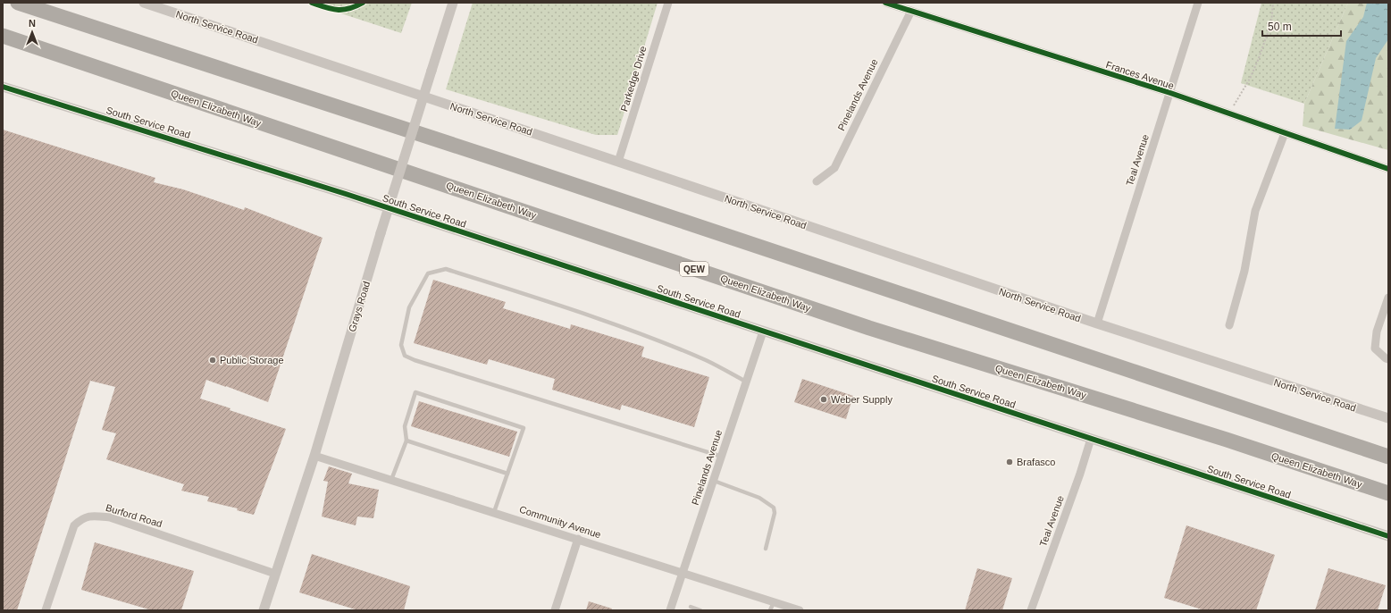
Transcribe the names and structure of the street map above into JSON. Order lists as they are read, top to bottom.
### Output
{
  "streets": {
    "highway": ["Queen Elizabeth Way", "QEW"],
    "street": [
      "North Service Road",
      "Frances Avenue",
      "Parkedge Drive",
      "Pinelands Avenue",
      "South Service Road",
      "Teal Avenue",
      "Grays Road",
      "Burford Road",
      "Community Avenue"
    ]
  },
  "crossings": [
    ["North Service Road", "Parkedge Drive"],
    ["North Service Road", "Teal Avenue"],
    ["Frances Avenue", "Pinelands Avenue"],
    ["Frances Avenue", "Teal Avenue"],
    ["Pinelands Avenue", "South Service Road"],
    ["Pinelands Avenue", "Community Avenue"],
    ["South Service Road", "Teal Avenue"],
    ["Grays Road", "Burford Road"],
    ["Grays Road", "Community Avenue"]
  ],
  "places": ["Public Storage", "Weber Supply", "Brafasco"],
  "scale_bar": "50 m",
  "north": "top"
}
